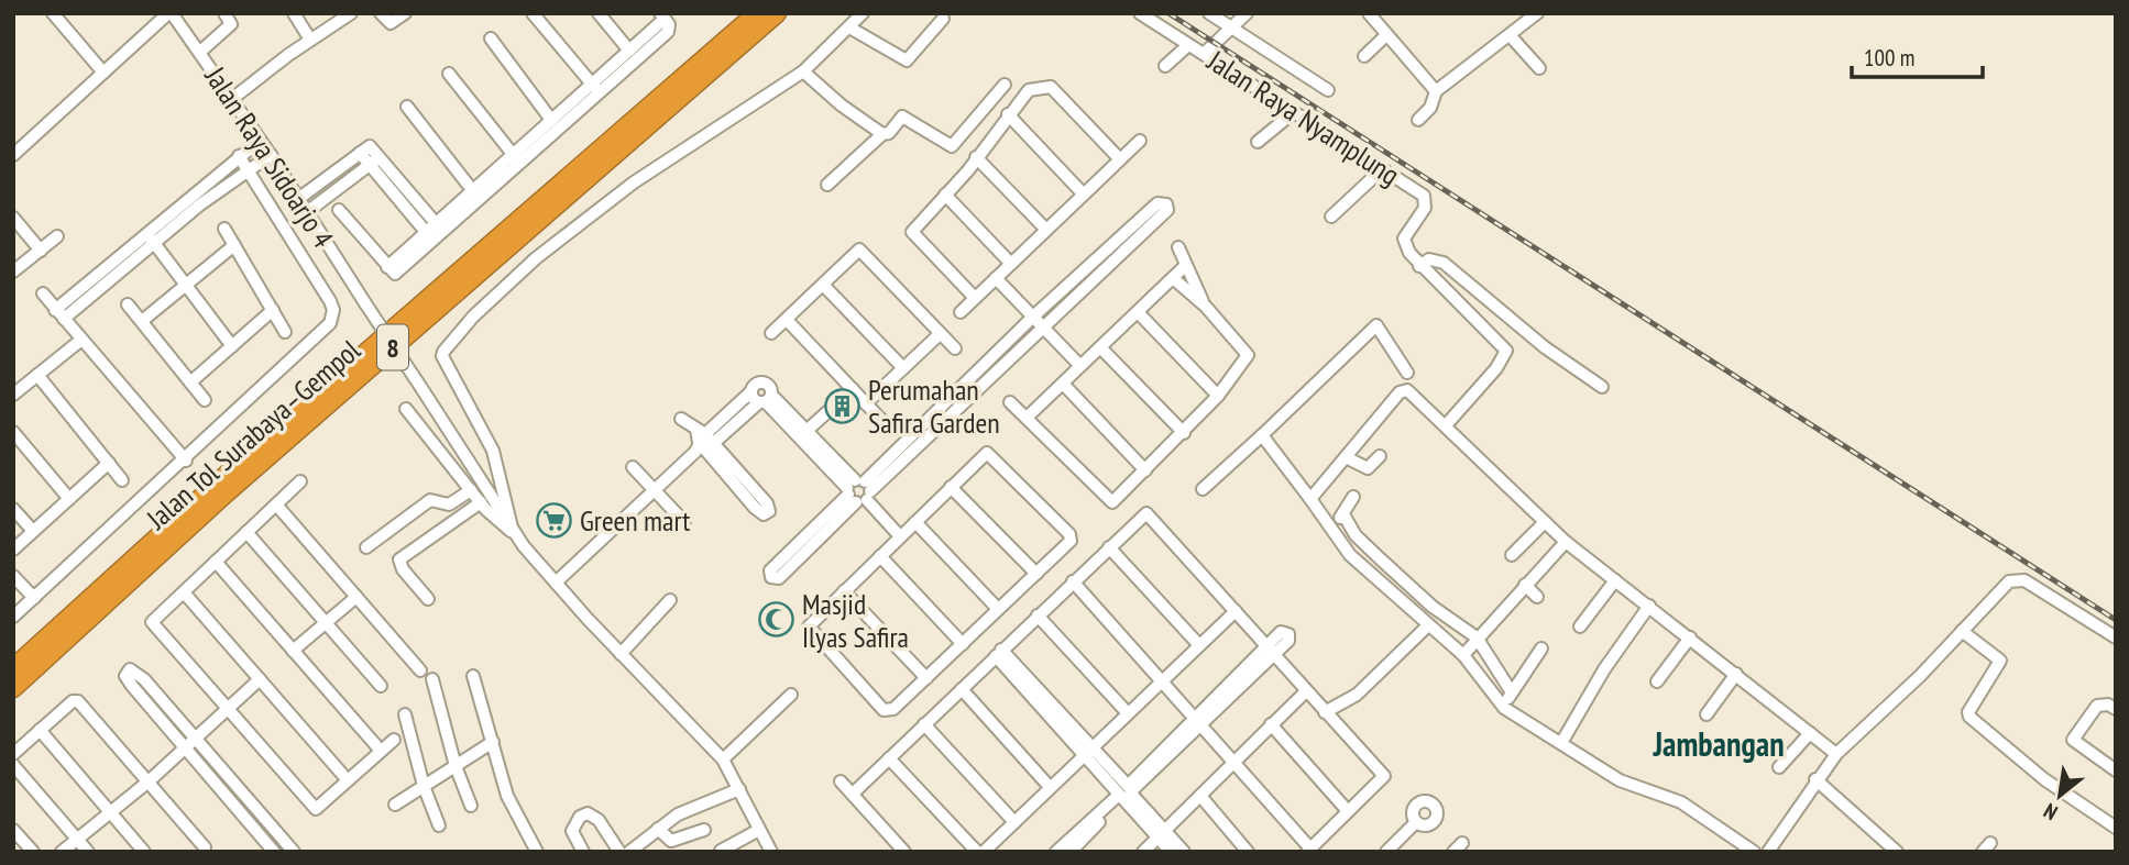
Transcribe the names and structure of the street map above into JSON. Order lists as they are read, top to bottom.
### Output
{
  "streets": {
    "highway": ["8", "Jalan Tol Surabaya–Gempol"],
    "street": ["Jalan Raya Nyamplung", "Jalan Raya Sidoarjo 4"]
  },
  "districts": ["Jambangan"],
  "places": {
    "building": ["Perumahan Safira Garden"],
    "supermarket": ["Green mart"],
    "mosque": ["Masjid Ilyas Safira"]
  },
  "scale_bar": "100 m",
  "north": "bottom left"
}
